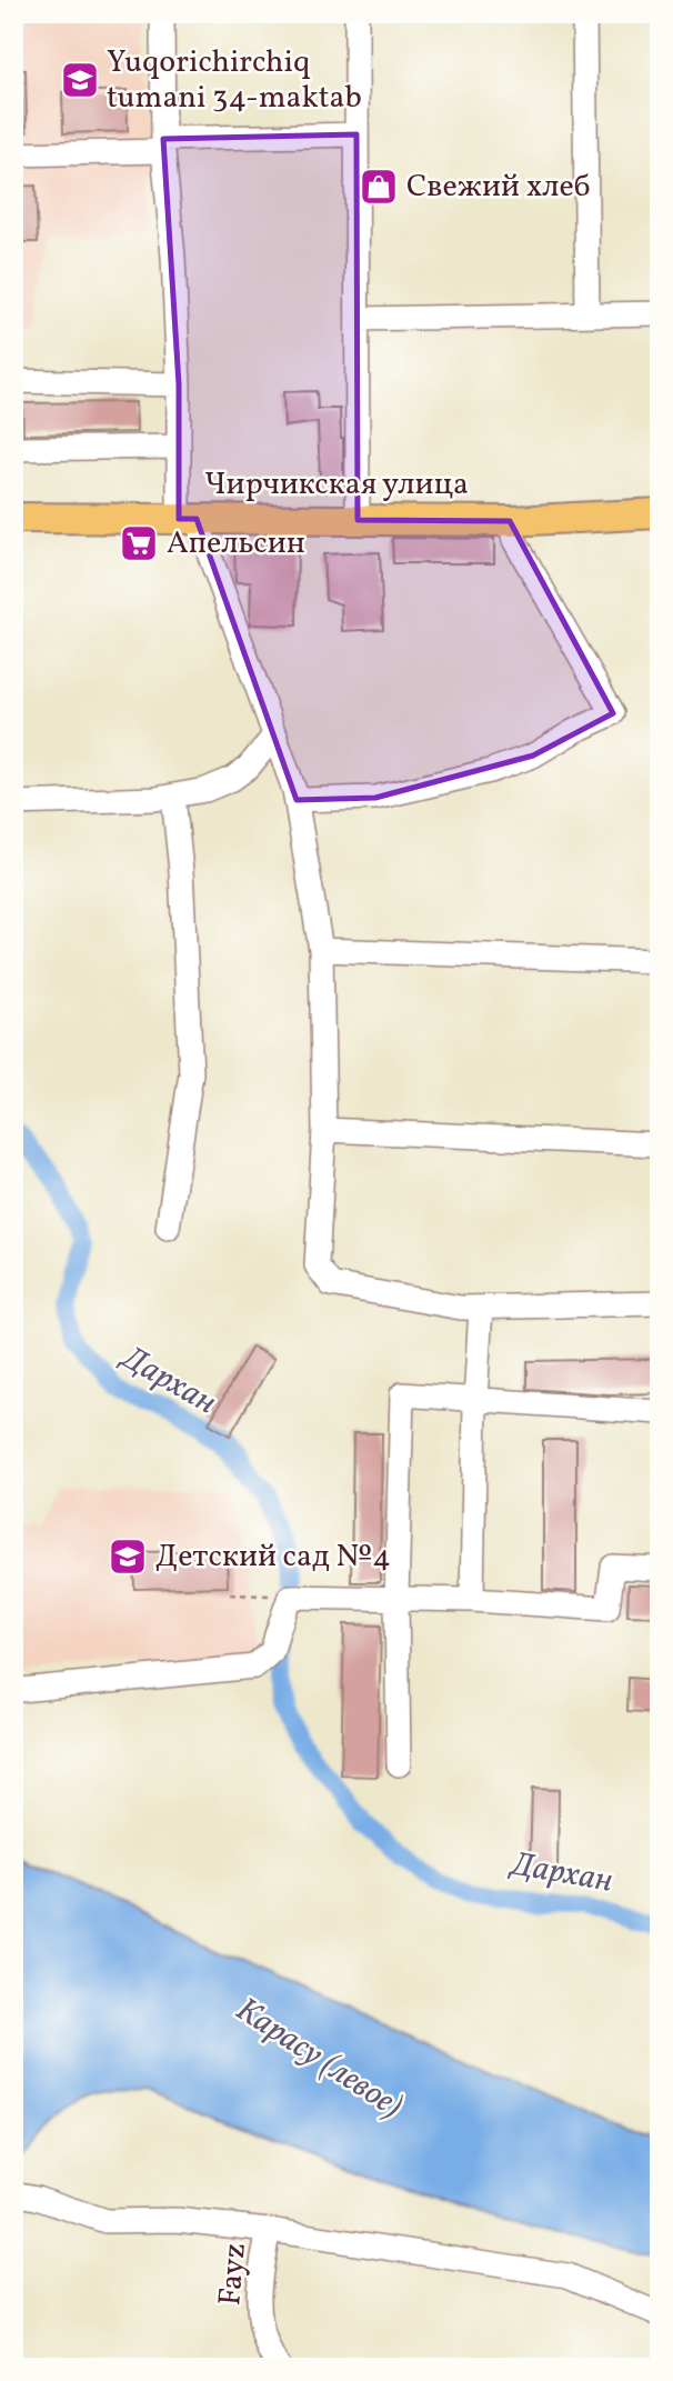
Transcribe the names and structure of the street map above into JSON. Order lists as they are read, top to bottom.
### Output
{
  "streets": {
    "main road": ["Чирчикская улица"],
    "street": ["Fayz"]
  },
  "water": ["Дархан", "Карасу (левое)"],
  "places": {
    "school or university": ["Yuqorichirchiq tumani 34-maktab", "Детский сад №4"],
    "shop": ["Свежий хлеб"],
    "supermarket": ["Апельсин"]
  }
}
